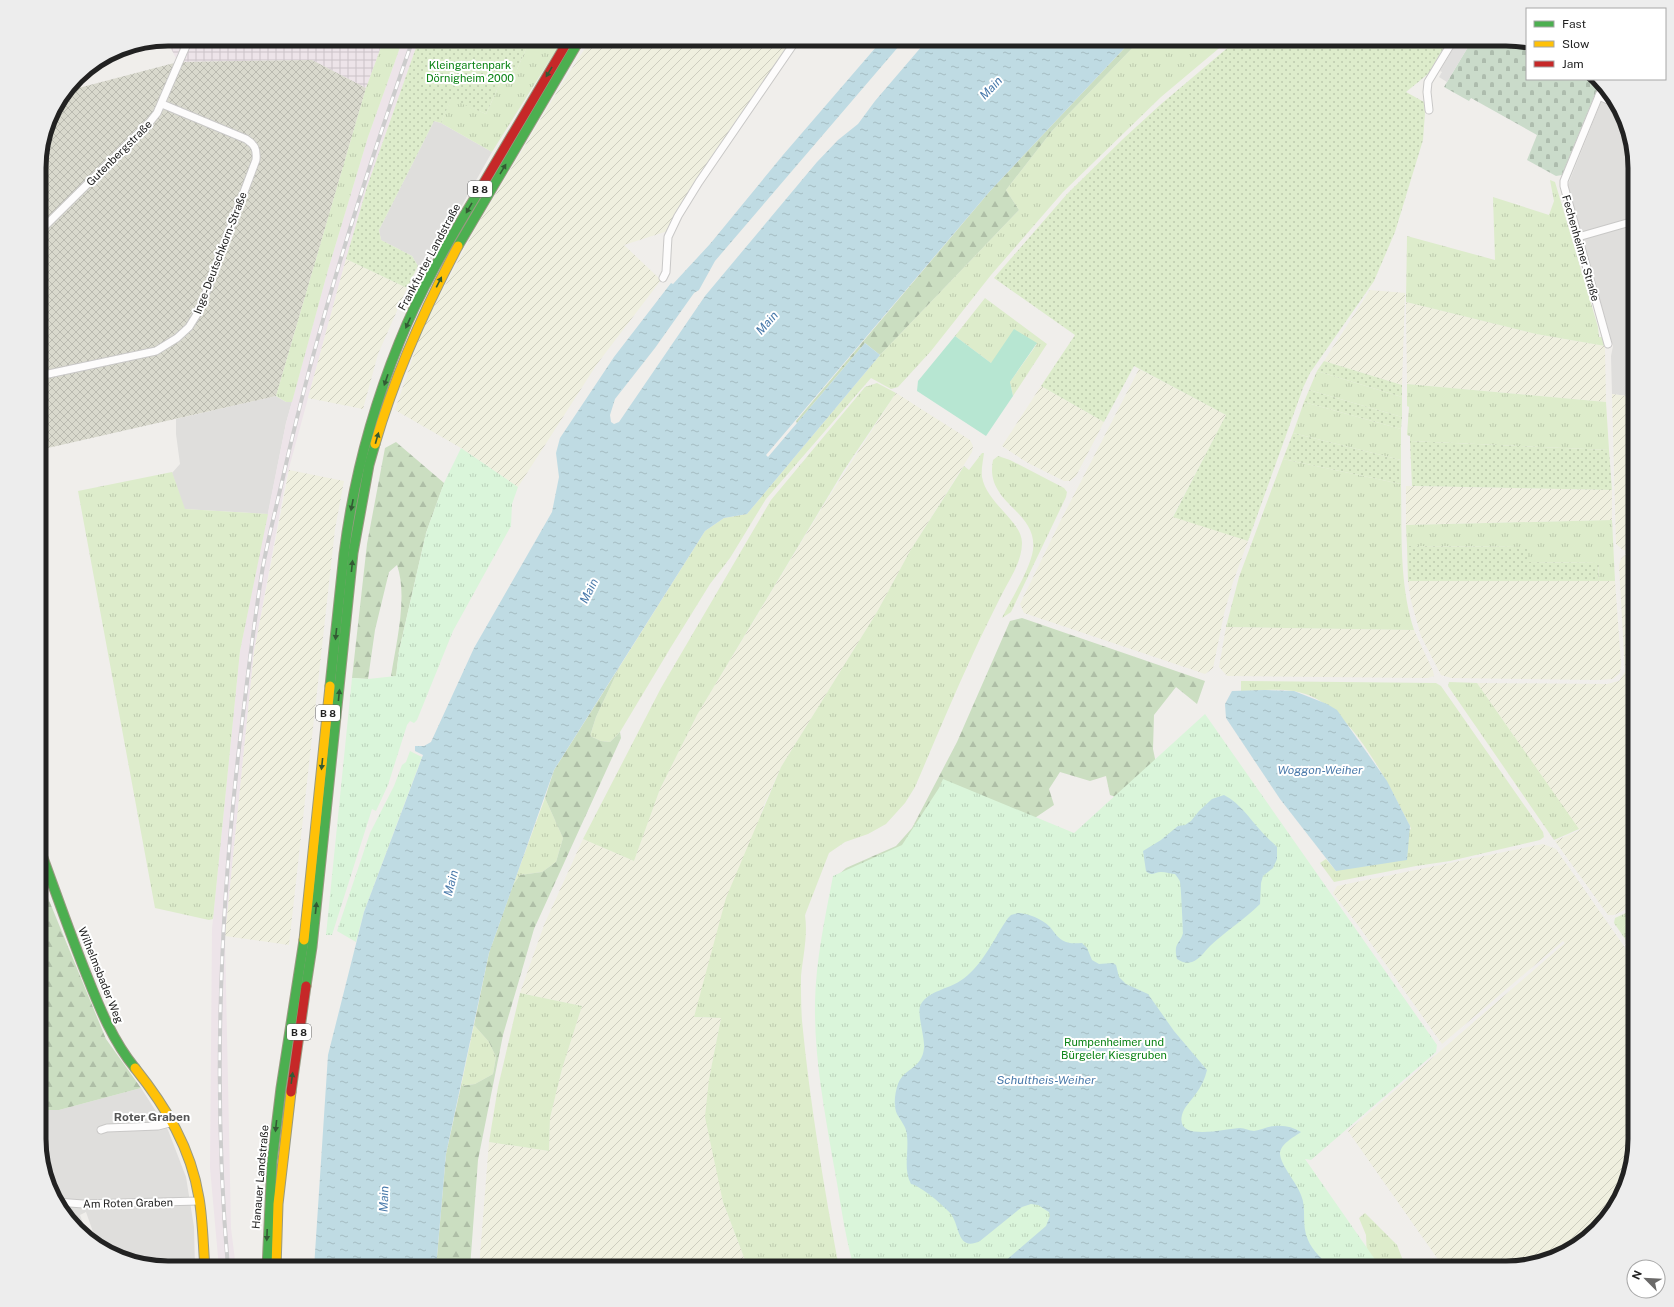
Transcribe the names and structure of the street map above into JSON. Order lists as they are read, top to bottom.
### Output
{
  "streets": {
    "main road": [
      "B 8",
      "Frankfurter Landstraße",
      "Wilhelmsbader Weg",
      "Hanauer Landstraße"
    ],
    "street": [
      "Gutenbergstraße",
      "Fechenheimer Straße",
      "Inge-Deutschkorn-Straße",
      "Am Roten Graben"
    ]
  },
  "crossings": [
    ["Gutenbergstraße", "Inge-Deutschkorn-Straße"],
    ["Frankfurter Landstraße", "Hanauer Landstraße"],
    ["Wilhelmsbader Weg", "Am Roten Graben"]
  ],
  "districts": ["Roter Graben"],
  "water": ["Main", "Woggon-Weiher", "Schultheis-Weiher"],
  "parks": ["Kleingartenpark Dörnigheim 2000", "Rumpenheimer und Bürgeler Kiesgruben"],
  "legend": ["Fast", "Slow", "Jam"],
  "north": "top left"
}
